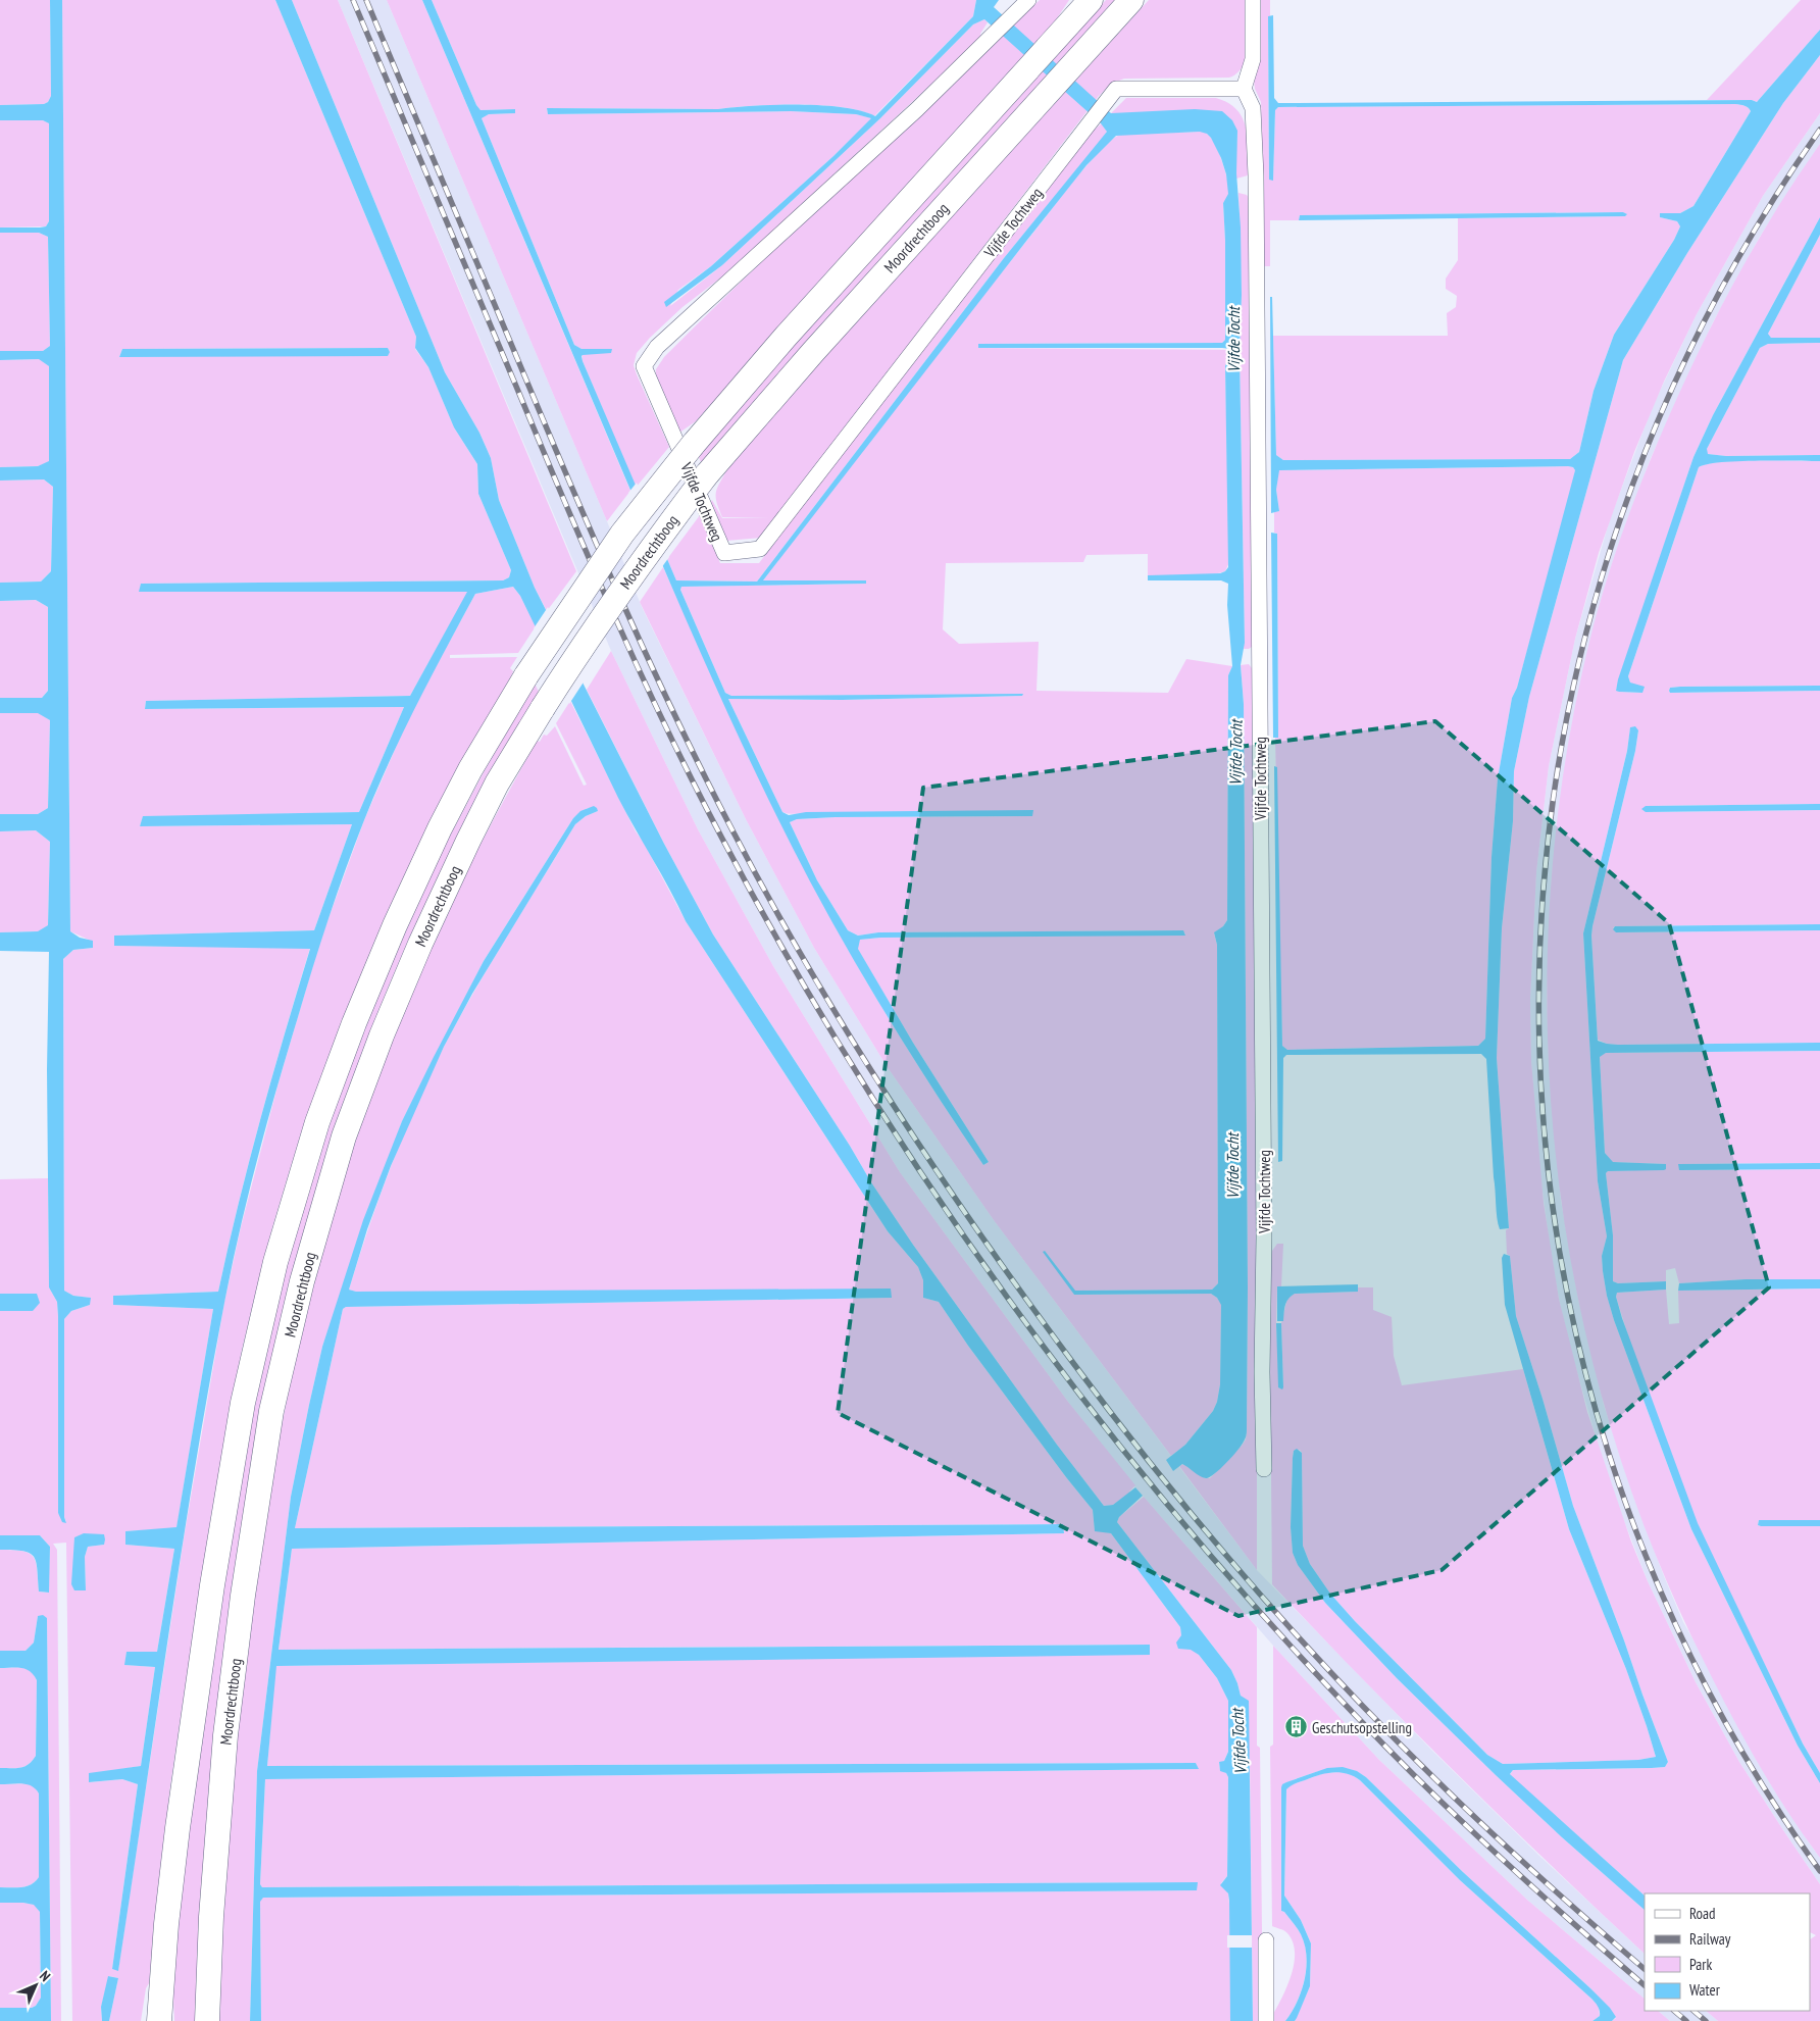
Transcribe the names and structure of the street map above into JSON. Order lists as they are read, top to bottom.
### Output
{
  "streets": {
    "main road": ["Moordrechtboog"],
    "street": ["Vijfde Tochtweg"]
  },
  "water": ["Vijfde Tocht"],
  "places": {
    "building": ["Geschutsopstelling"]
  },
  "legend": [
    "Road",
    "Railway",
    "Park",
    "Water"
  ],
  "north": "top right"
}
